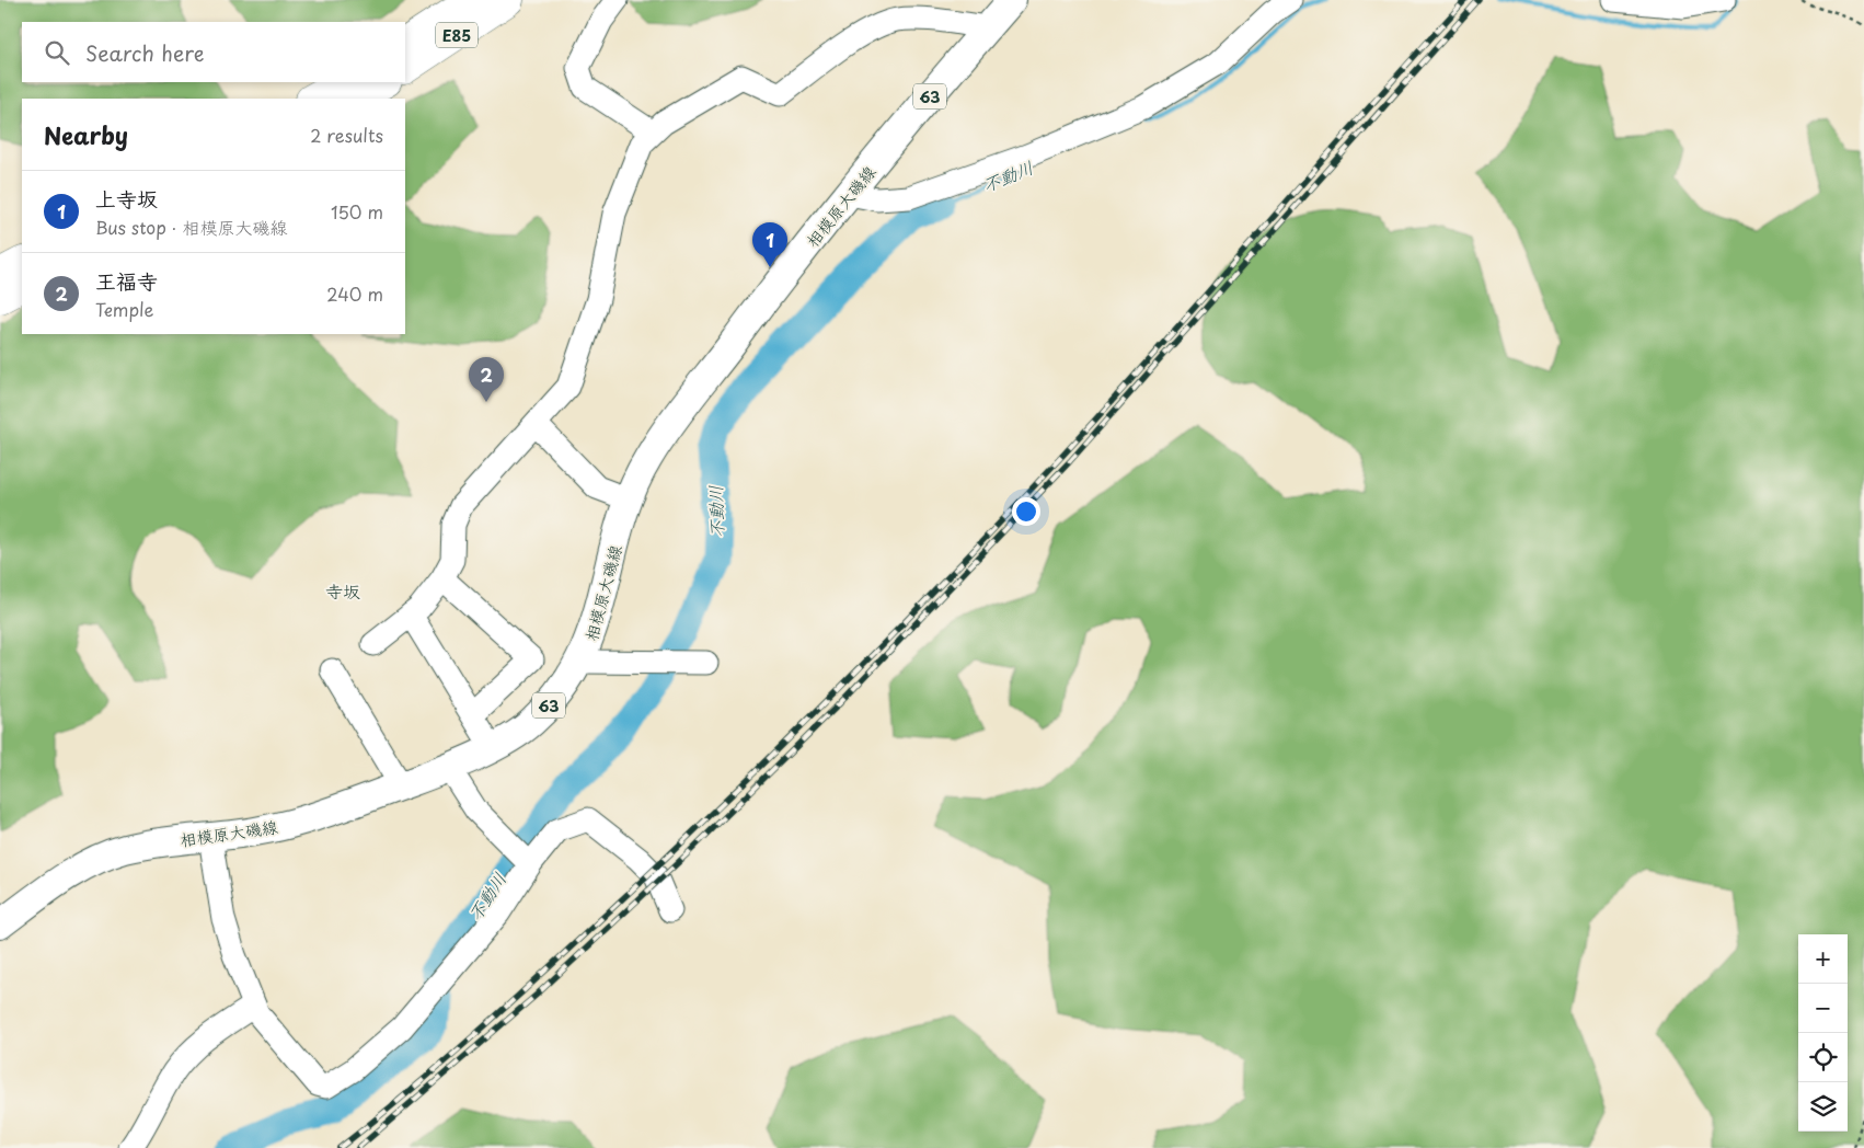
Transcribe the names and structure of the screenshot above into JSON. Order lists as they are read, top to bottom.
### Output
{
  "streets": {
    "highway": ["E85"],
    "main road": ["63", "相模原大磯線"]
  },
  "districts": ["寺坂"],
  "water": ["不動川"],
  "page": {
    "search": "Search here",
    "heading": ["Nearby", "2 results"],
    "list": [
      {
        "mark": "1",
        "name": "上寺坂",
        "note": "Bus stop · 相模原大磯線",
        "value": "150 m"
      },
      {
        "mark": "2",
        "name": "王福寺",
        "note": "Temple",
        "value": "240 m"
      }
    ],
    "pins": ["1", "2"],
    "map_buttons": ["+", "−"]
  }
}
